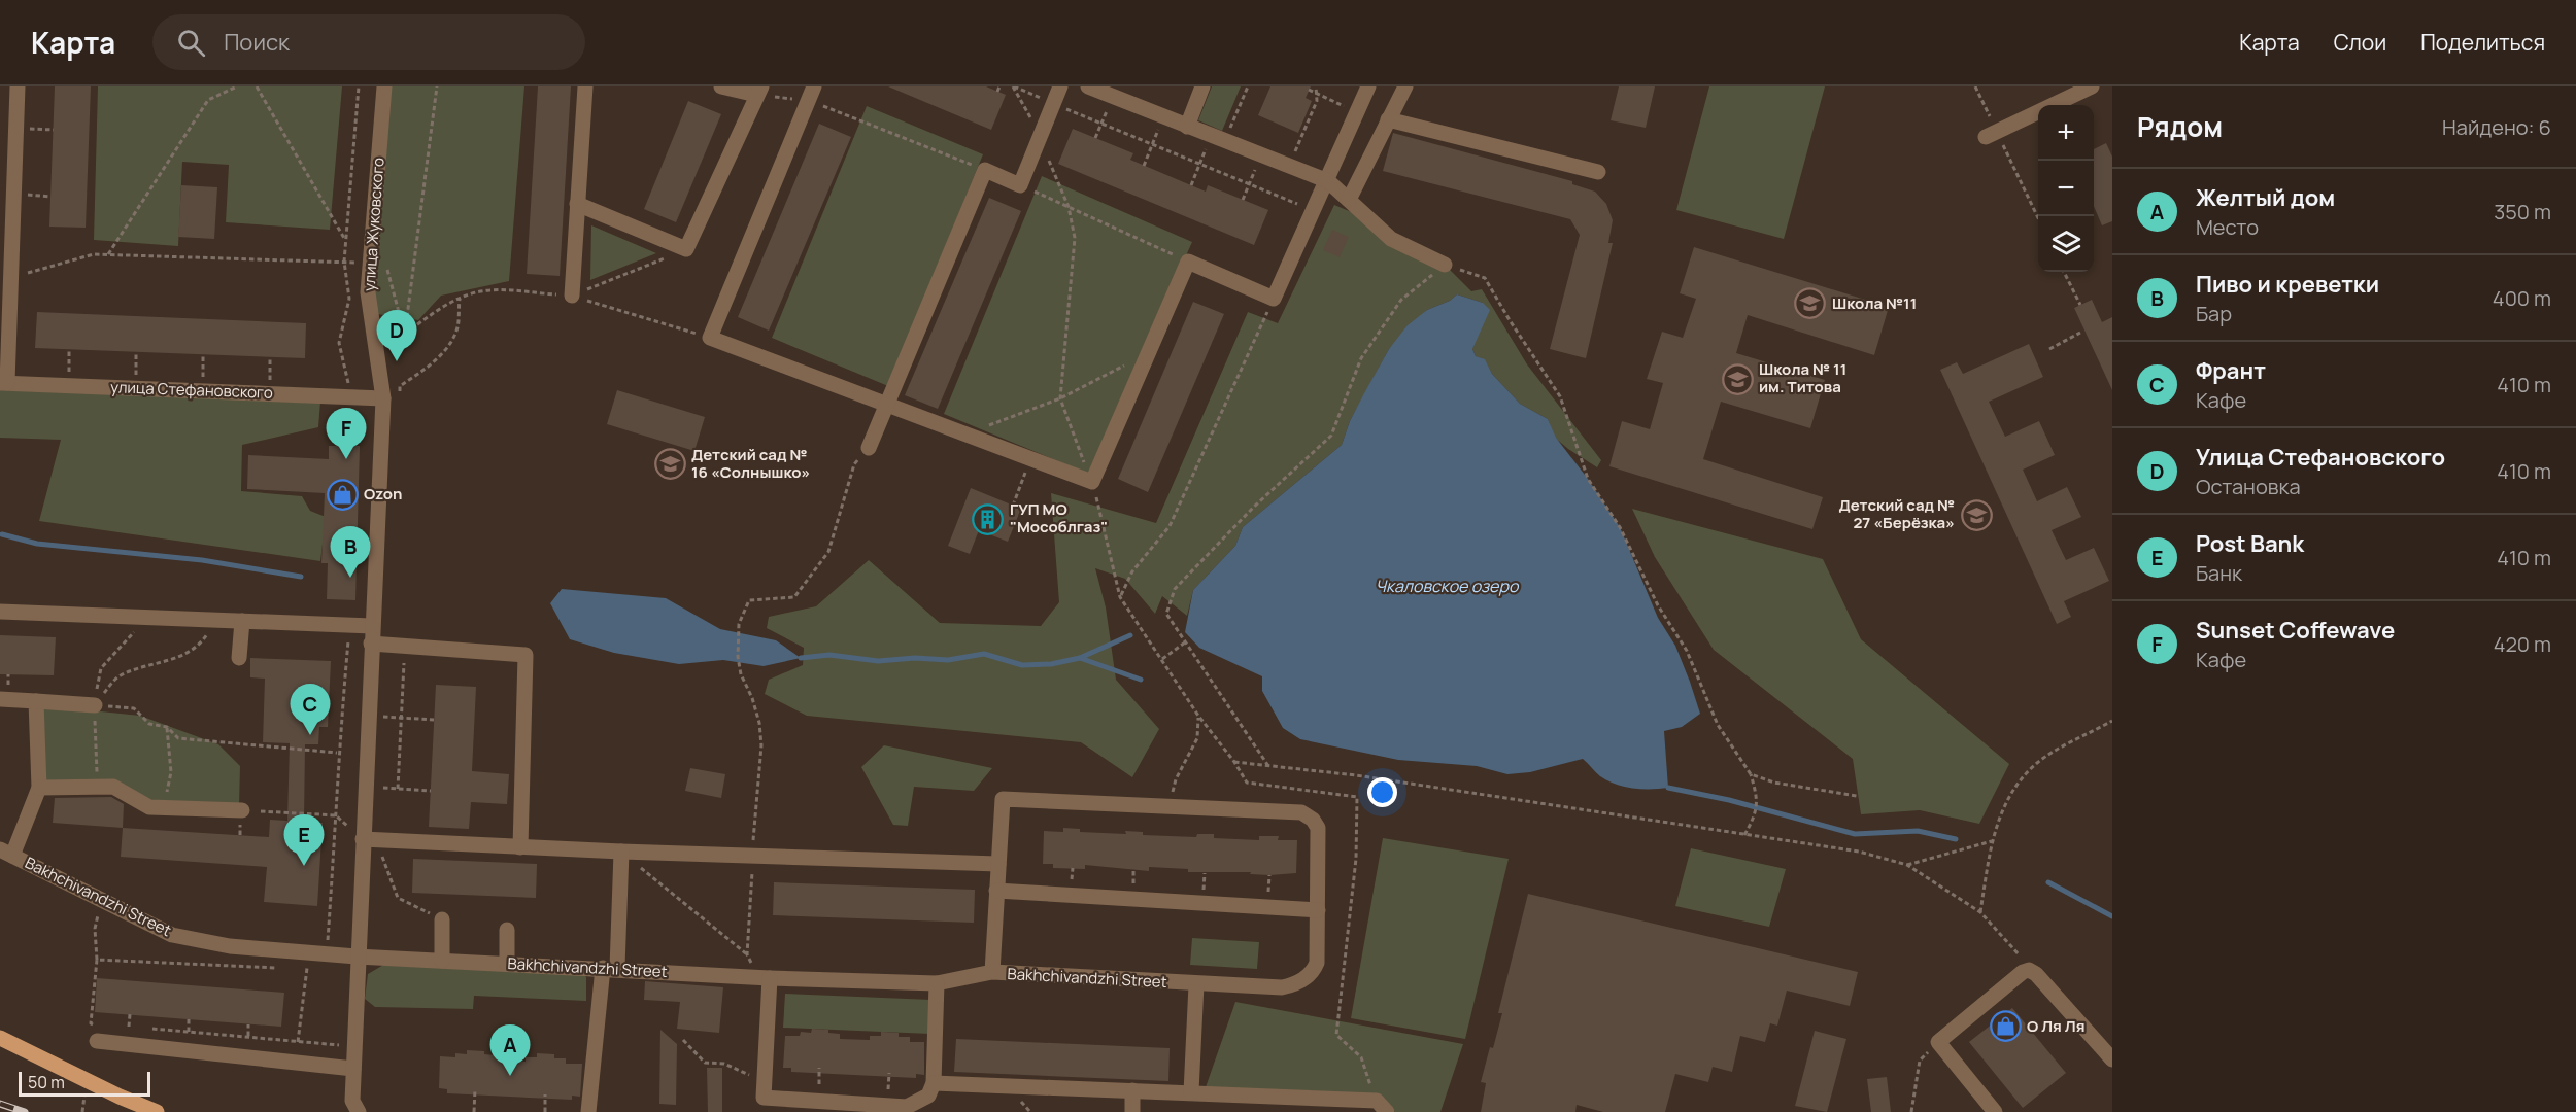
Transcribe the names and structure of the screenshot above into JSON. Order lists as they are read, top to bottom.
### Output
{
  "streets": {
    "street": ["улица Жуковского", "улица Стефановского", "Bakhchivandzhi Street"]
  },
  "crossings": [
    ["улица Жуковского", "улица Стефановского"],
    ["улица Жуковского", "Bakhchivandzhi Street"]
  ],
  "water": ["Чкаловское озеро"],
  "places": {
    "school or university": [
      "Школа №11",
      "Школа № 11 им. Титова",
      "Детский сад № 16 «Солнышко»",
      "Детский сад № 27 «Берёзка»"
    ],
    "shop": ["Ozon", "О Ля Ля"],
    "building": ["ГУП МО \"Мособлгаз\""]
  },
  "scale_bar": "50 m",
  "page": {
    "header": "Карта",
    "search": "Поиск",
    "nav": ["Карта", "Слои", "Поделиться"],
    "heading": ["Рядом", "Найдено: 6"],
    "map_buttons": ["+", "−"],
    "list": [
      {
        "mark": "A",
        "name": "Желтый дом",
        "note": "Место",
        "value": "350 m"
      },
      {
        "mark": "B",
        "name": "Пиво и креветки",
        "note": "Бар",
        "value": "400 m"
      },
      {
        "mark": "C",
        "name": "Франт",
        "note": "Кафе",
        "value": "410 m"
      },
      {
        "mark": "D",
        "name": "Улица Стефановского",
        "note": "Остановка",
        "value": "410 m"
      },
      {
        "mark": "E",
        "name": "Post Bank",
        "note": "Банк",
        "value": "410 m"
      },
      {
        "mark": "F",
        "name": "Sunset Coffewave",
        "note": "Кафе",
        "value": "420 m"
      }
    ],
    "pins": [
      "D",
      "F",
      "B",
      "C",
      "E",
      "A"
    ],
    "scale": "50 m"
  }
}
